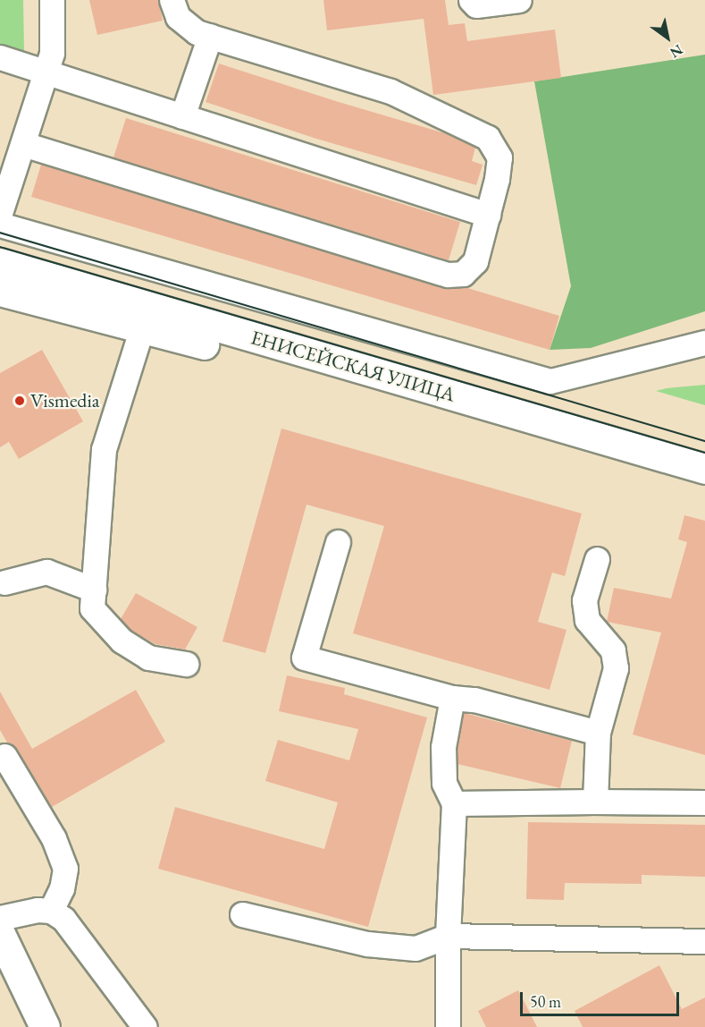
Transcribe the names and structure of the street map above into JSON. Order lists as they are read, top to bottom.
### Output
{
  "streets": {
    "main road": ["ЕНИСЕЙСКАЯ УЛИЦА"]
  },
  "places": ["Vismedia"],
  "scale_bar": "50 m",
  "north": "bottom right"
}
